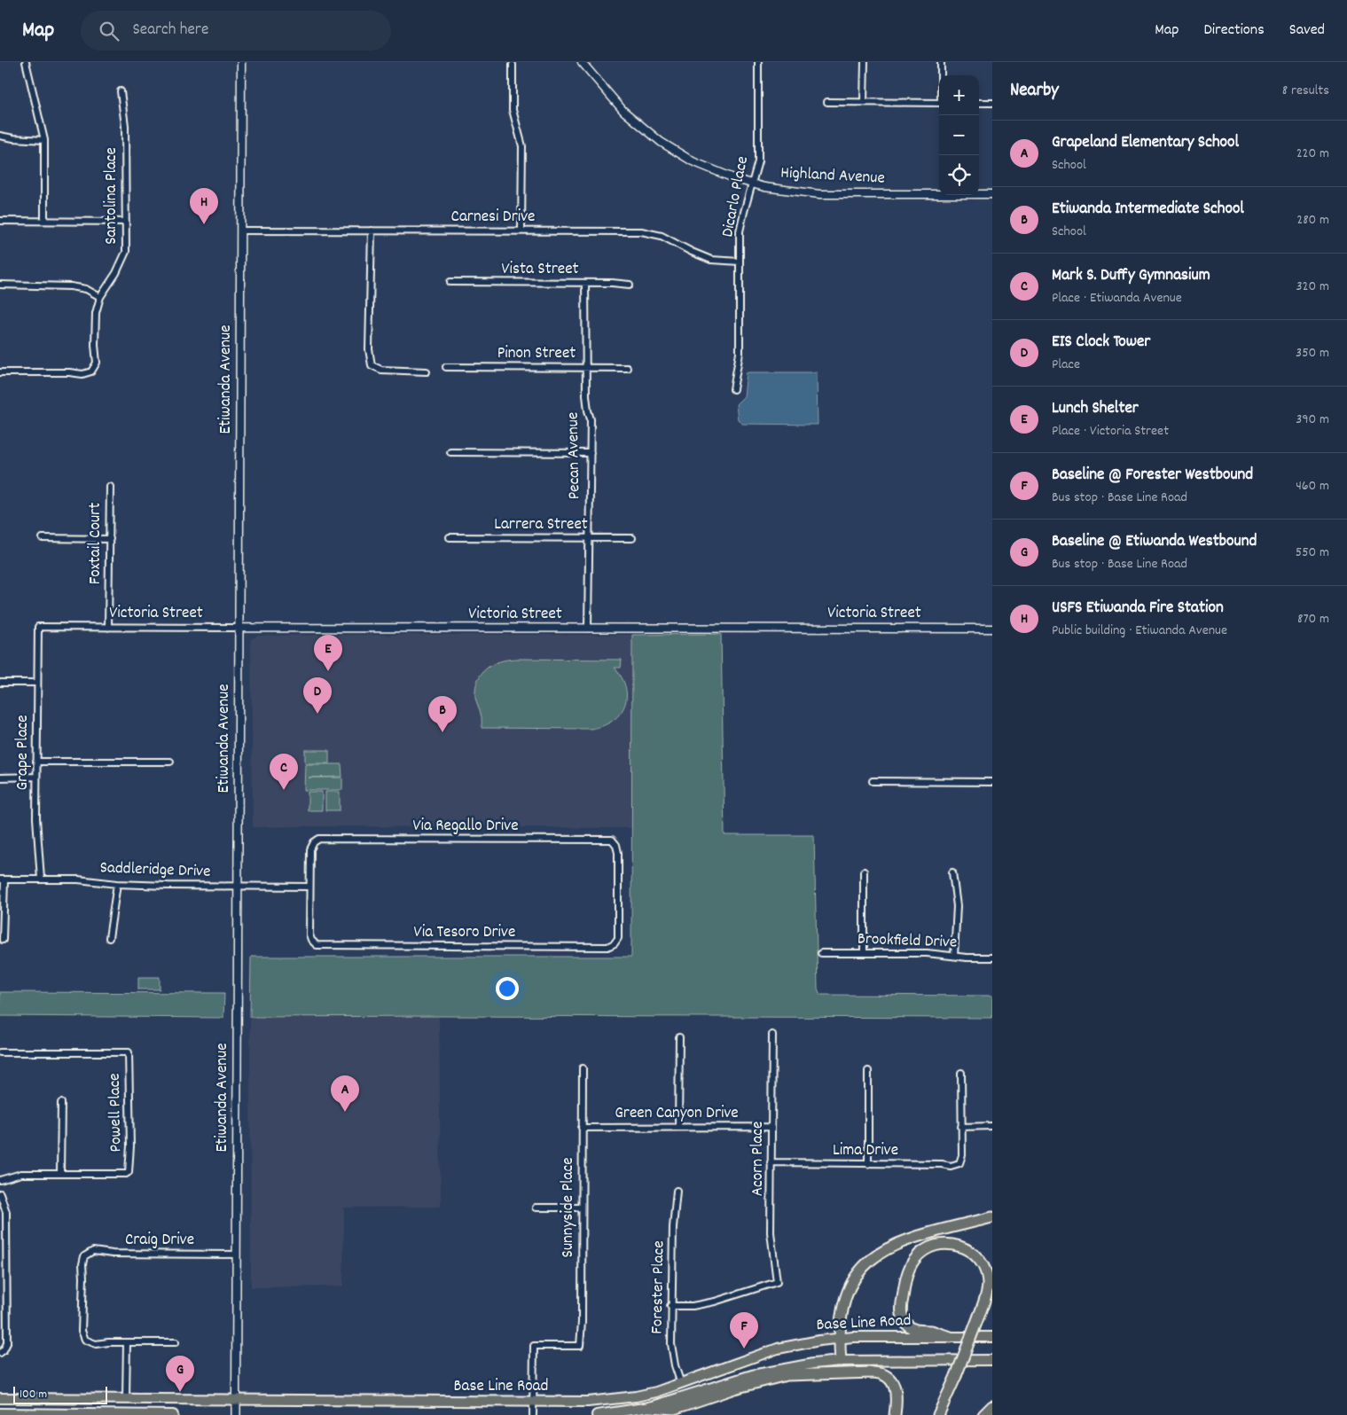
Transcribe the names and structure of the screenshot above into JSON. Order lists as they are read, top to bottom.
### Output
{
  "streets": {
    "main road": ["Etiwanda Avenue", "Base Line Road"],
    "street": [
      "Highland Avenue",
      "Santolina Place",
      "Dicarlo Place",
      "Carnesi Drive",
      "Vista Street",
      "Pinon Street",
      "Pecan Avenue",
      "Larrera Street",
      "Foxtail Court",
      "Victoria Street",
      "Grape Place",
      "Via Regallo Drive",
      "Saddleridge Drive",
      "Via Tesoro Drive",
      "Brookfield Drive",
      "Powell Place",
      "Green Canyon Drive",
      "Lima Drive",
      "Acorn Place",
      "Sunnyside Place",
      "Craig Drive",
      "Forester Place"
    ]
  },
  "crossings": [
    ["Highland Avenue", "Dicarlo Place"],
    ["Dicarlo Place", "Carnesi Drive"],
    ["Carnesi Drive", "Etiwanda Avenue"],
    ["Vista Street", "Pecan Avenue"],
    ["Pinon Street", "Pecan Avenue"],
    ["Etiwanda Avenue", "Victoria Street"],
    ["Etiwanda Avenue", "Saddleridge Drive"],
    ["Etiwanda Avenue", "Craig Drive"],
    ["Etiwanda Avenue", "Base Line Road"],
    ["Pecan Avenue", "Larrera Street"],
    ["Pecan Avenue", "Victoria Street"],
    ["Foxtail Court", "Victoria Street"],
    ["Victoria Street", "Grape Place"],
    ["Grape Place", "Saddleridge Drive"],
    ["Via Regallo Drive", "Saddleridge Drive"],
    ["Via Regallo Drive", "Via Tesoro Drive"],
    ["Saddleridge Drive", "Via Tesoro Drive"],
    ["Green Canyon Drive", "Acorn Place"],
    ["Green Canyon Drive", "Sunnyside Place"],
    ["Lima Drive", "Acorn Place"],
    ["Acorn Place", "Forester Place"],
    ["Sunnyside Place", "Base Line Road"],
    ["Forester Place", "Base Line Road"]
  ],
  "scale_bar": "100 m",
  "page": {
    "header": "Map",
    "search": "Search here",
    "nav": ["Map", "Directions", "Saved"],
    "heading": ["Nearby", "8 results"],
    "map_buttons": ["+", "−"],
    "list": [
      {
        "mark": "A",
        "name": "Grapeland Elementary School",
        "note": "School",
        "value": "220 m"
      },
      {
        "mark": "B",
        "name": "Etiwanda Intermediate School",
        "note": "School",
        "value": "280 m"
      },
      {
        "mark": "C",
        "name": "Mark S. Duffy Gymnasium",
        "note": "Place · Etiwanda Avenue",
        "value": "320 m"
      },
      {
        "mark": "D",
        "name": "EIS Clock Tower",
        "note": "Place",
        "value": "350 m"
      },
      {
        "mark": "E",
        "name": "Lunch Shelter",
        "note": "Place · Victoria Street",
        "value": "390 m"
      },
      {
        "mark": "F",
        "name": "Baseline @ Forester Westbound",
        "note": "Bus stop · Base Line Road",
        "value": "460 m"
      },
      {
        "mark": "G",
        "name": "Baseline @ Etiwanda Westbound",
        "note": "Bus stop · Base Line Road",
        "value": "550 m"
      },
      {
        "mark": "H",
        "name": "USFS Etiwanda Fire Station",
        "note": "Public building · Etiwanda Avenue",
        "value": "870 m"
      }
    ],
    "pins": [
      "H",
      "E",
      "D",
      "B",
      "C",
      "A",
      "F",
      "G"
    ],
    "scale": "100 m"
  }
}
